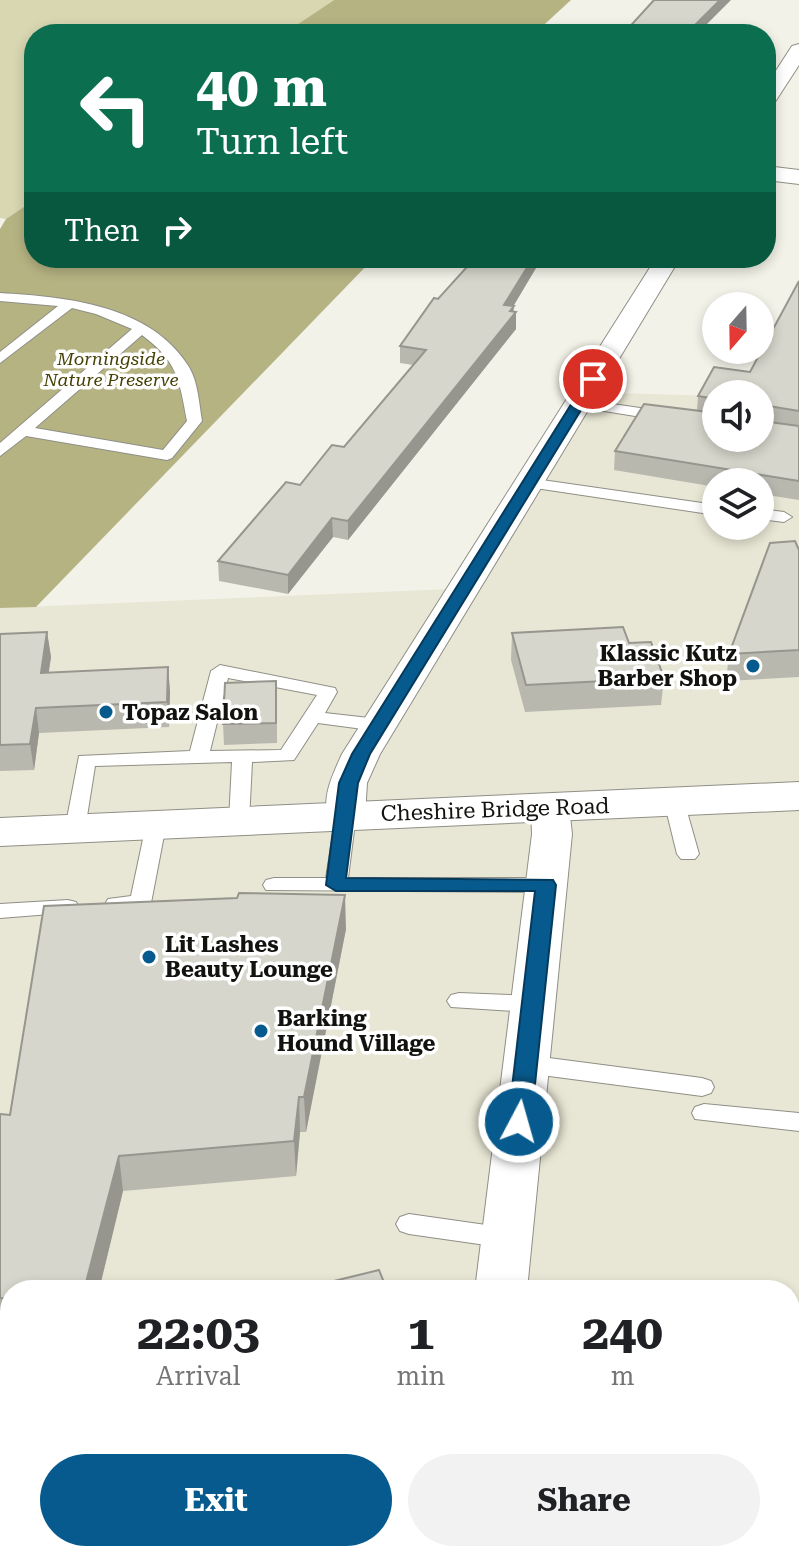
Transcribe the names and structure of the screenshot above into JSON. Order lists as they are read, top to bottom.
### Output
{
  "streets": {
    "main road": ["Cheshire Bridge Road"]
  },
  "parks": ["Morningside Nature Preserve"],
  "places": [
    "Klassic Kutz Barber Shop",
    "Topaz Salon",
    "Lit Lashes Beauty Lounge",
    "Barking Hound Village"
  ],
  "north": "bottom",
  "page": {
    "turn": ["40 m", "Turn left"],
    "then": "Then",
    "eta": [
      "22:03",
      "Arrival",
      "1",
      "min",
      "240",
      "m"
    ],
    "buttons": ["Exit", "Share"]
  }
}
